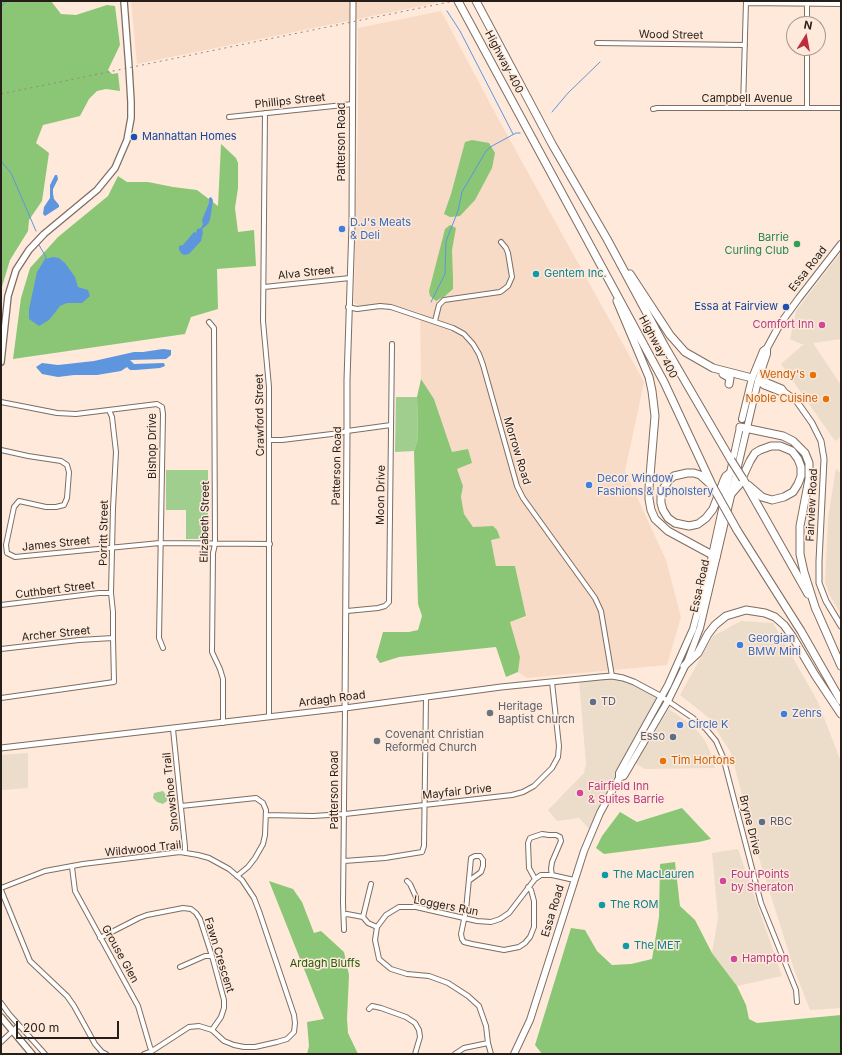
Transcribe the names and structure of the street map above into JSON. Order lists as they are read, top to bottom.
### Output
{
  "streets": {
    "highway": ["Highway 400"],
    "main road": ["Essa Road"],
    "street": [
      "Wood Street",
      "Campbell Avenue",
      "Phillips Street",
      "Patterson Road",
      "Alva Street",
      "Crawford Street",
      "Bishop Drive",
      "Morrow Road",
      "Moon Drive",
      "Fairview Road",
      "Elizabeth Street",
      "Porritt Street",
      "James Street",
      "Cuthbert Street",
      "Archer Street",
      "Ardagh Road",
      "Snowshoe Trail",
      "Mayfair Drive",
      "Bryne Drive",
      "Wildwood Trail",
      "Loggers Run",
      "Grouse Glen",
      "Fawn Crescent"
    ]
  },
  "crossings": [
    ["Phillips Street", "Patterson Road"],
    ["Phillips Street", "Crawford Street"],
    ["Patterson Road", "Alva Street"],
    ["Patterson Road", "Morrow Road"],
    ["Patterson Road", "Moon Drive"],
    ["Patterson Road", "Ardagh Road"],
    ["Patterson Road", "Mayfair Drive"],
    ["Essa Road", "Fairview Road"],
    ["Essa Road", "Ardagh Road"],
    ["Essa Road", "Bryne Drive"],
    ["Alva Street", "Crawford Street"],
    ["Crawford Street", "James Street"],
    ["Crawford Street", "Ardagh Road"],
    ["Bishop Drive", "Porritt Street"],
    ["Bishop Drive", "James Street"],
    ["Morrow Road", "Ardagh Road"],
    ["Elizabeth Street", "James Street"],
    ["Elizabeth Street", "Ardagh Road"],
    ["Porritt Street", "James Street"],
    ["Porritt Street", "Cuthbert Street"],
    ["Porritt Street", "Archer Street"],
    ["Ardagh Road", "Snowshoe Trail"],
    ["Ardagh Road", "Mayfair Drive"],
    ["Ardagh Road", "Bryne Drive"],
    ["Snowshoe Trail", "Wildwood Trail"],
    ["Wildwood Trail", "Grouse Glen"],
    ["Wildwood Trail", "Fawn Crescent"],
    ["Grouse Glen", "Fawn Crescent"]
  ],
  "parks": ["Ardagh Bluffs"],
  "places": [
    "Manhattan Homes",
    "D.J's Meats & Deli",
    "Barrie Curling Club",
    "Gentem Inc.",
    "Essa at Fairview",
    "Comfort Inn",
    "Wendy's",
    "Noble Cuisine",
    "Decor Window Fashions & Upholstery",
    "Georgian BMW Mini",
    "TD",
    "Heritage Baptist Church",
    "Zehrs",
    "Circle K",
    "Esso",
    "Covenant Christian Reformed Church",
    "Tim Hortons",
    "Fairfield Inn & Suites Barrie",
    "RBC",
    "The MacLauren",
    "Four Points by Sheraton",
    "The ROM",
    "The MET",
    "Hampton"
  ],
  "scale_bar": "200 m",
  "north": "top"
}
